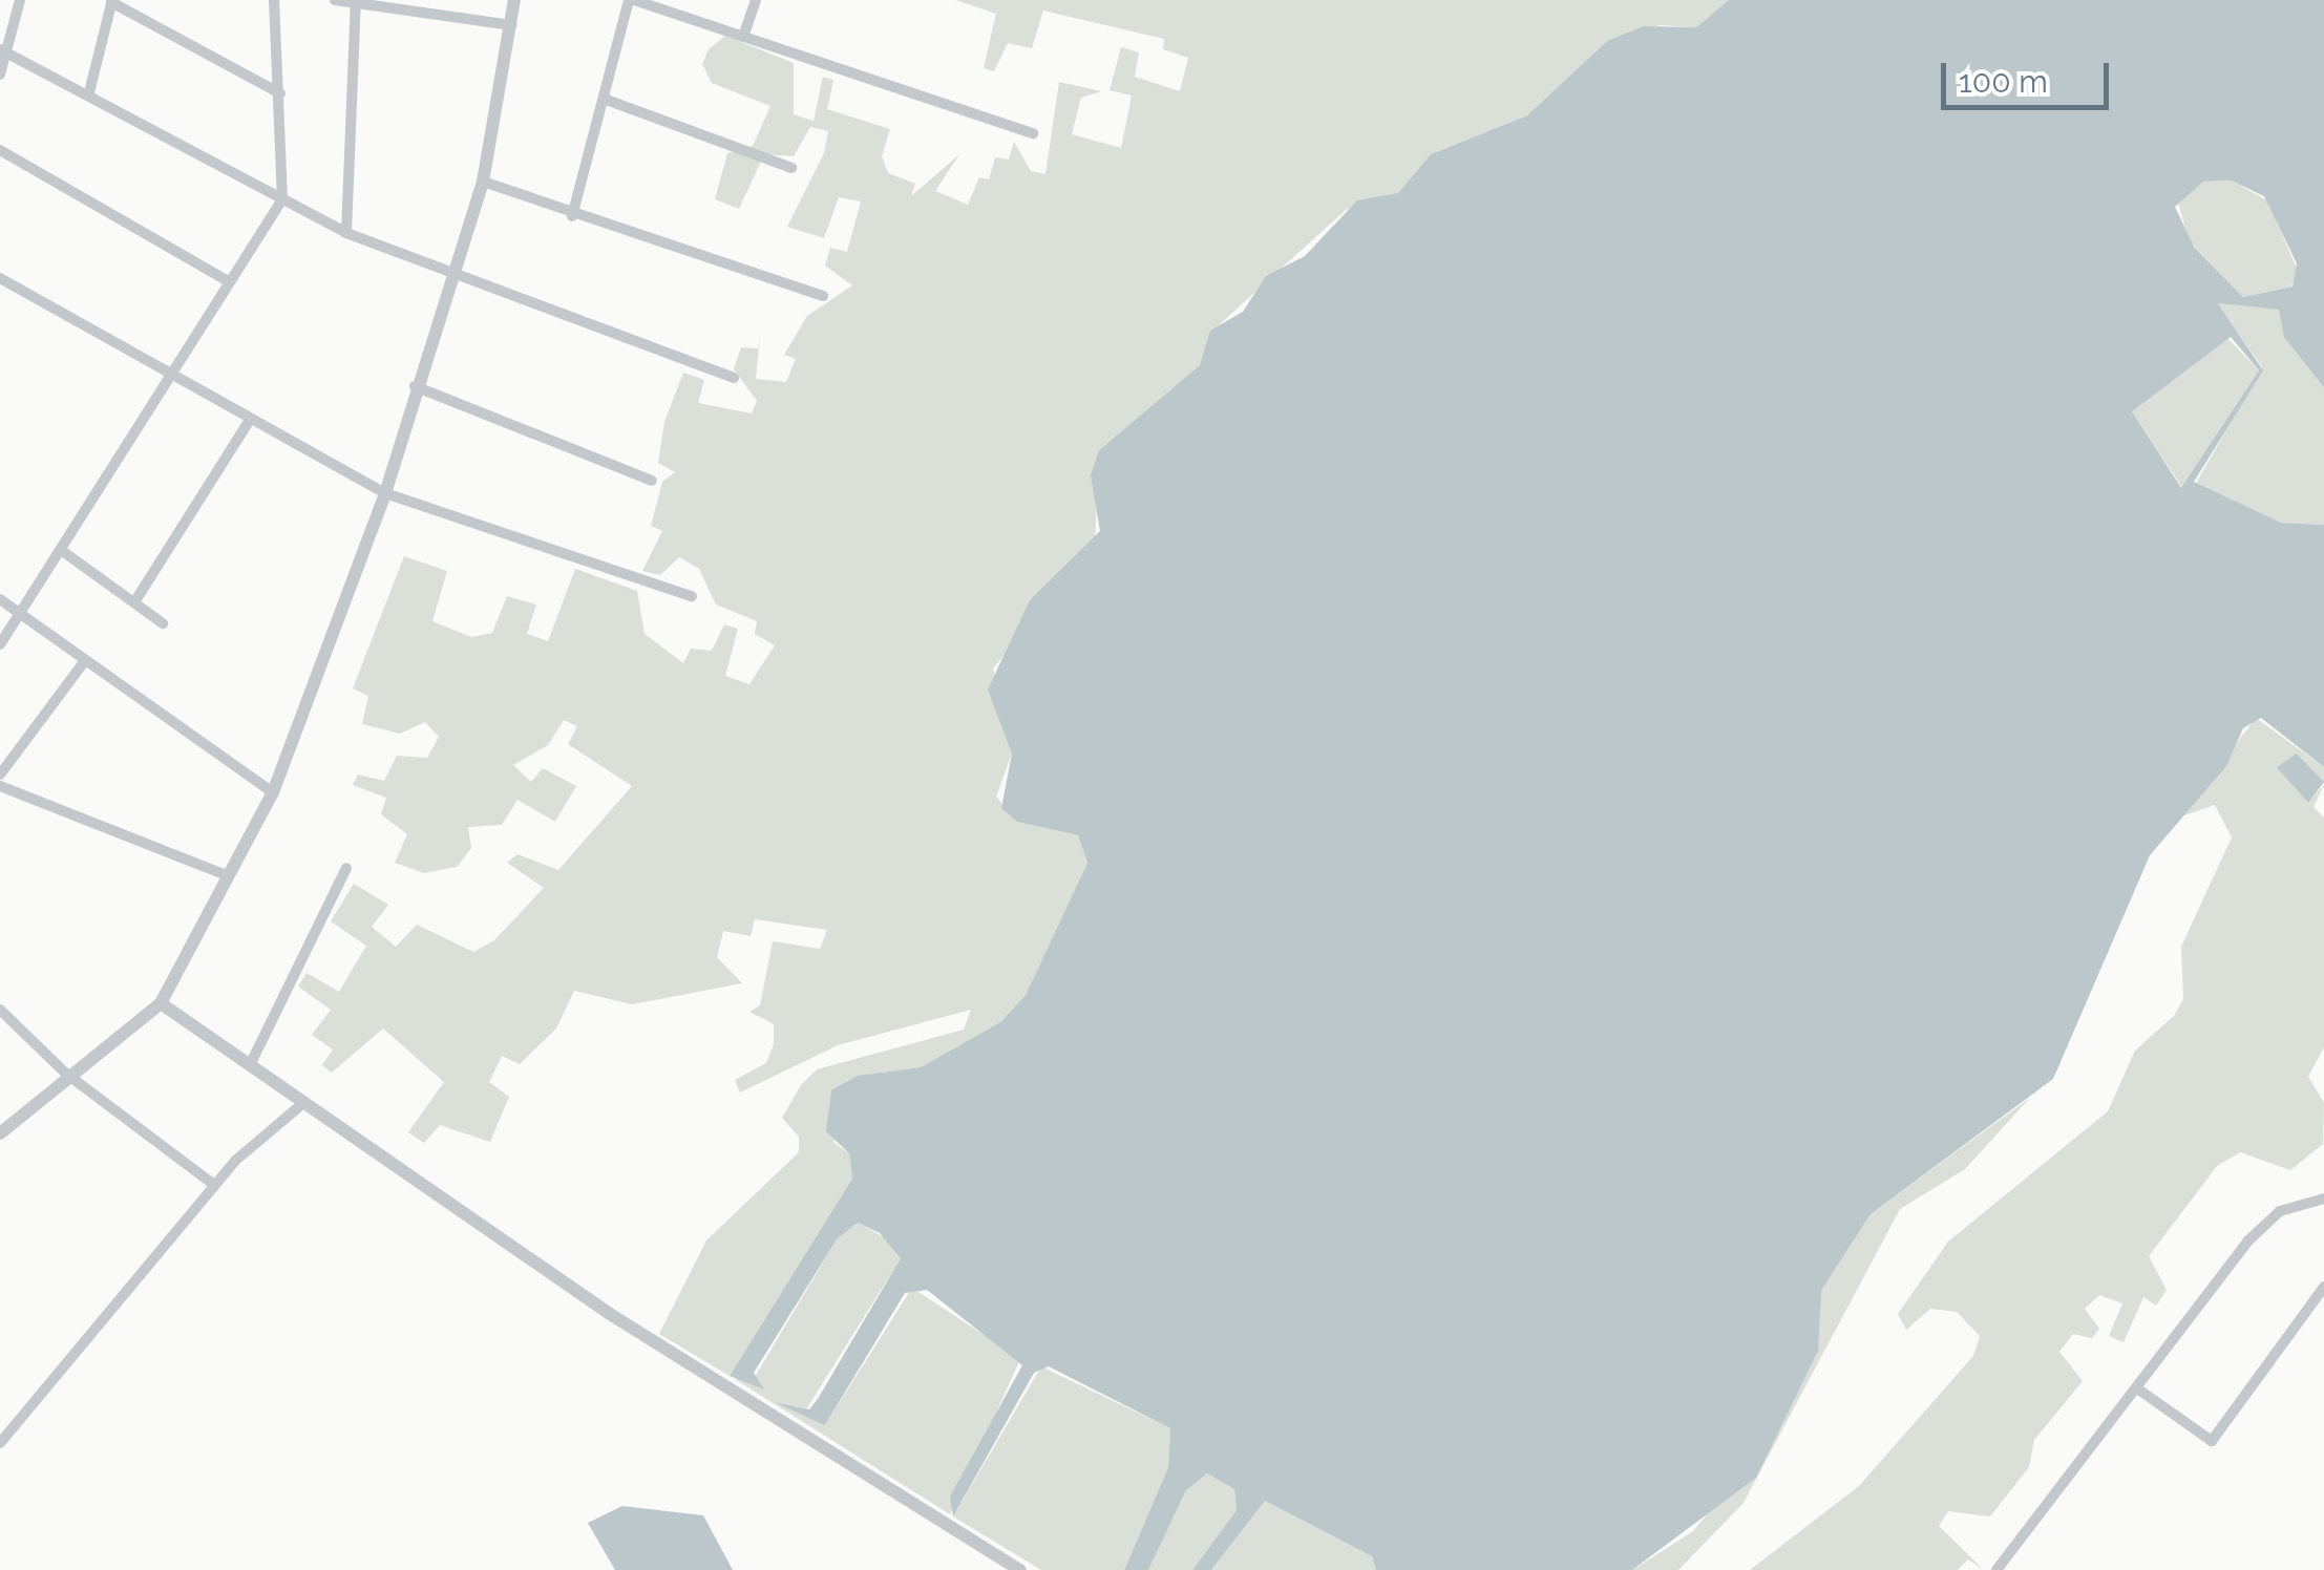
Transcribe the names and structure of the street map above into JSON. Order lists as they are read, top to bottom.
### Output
{
  "scale_bar": "100 m"
}
